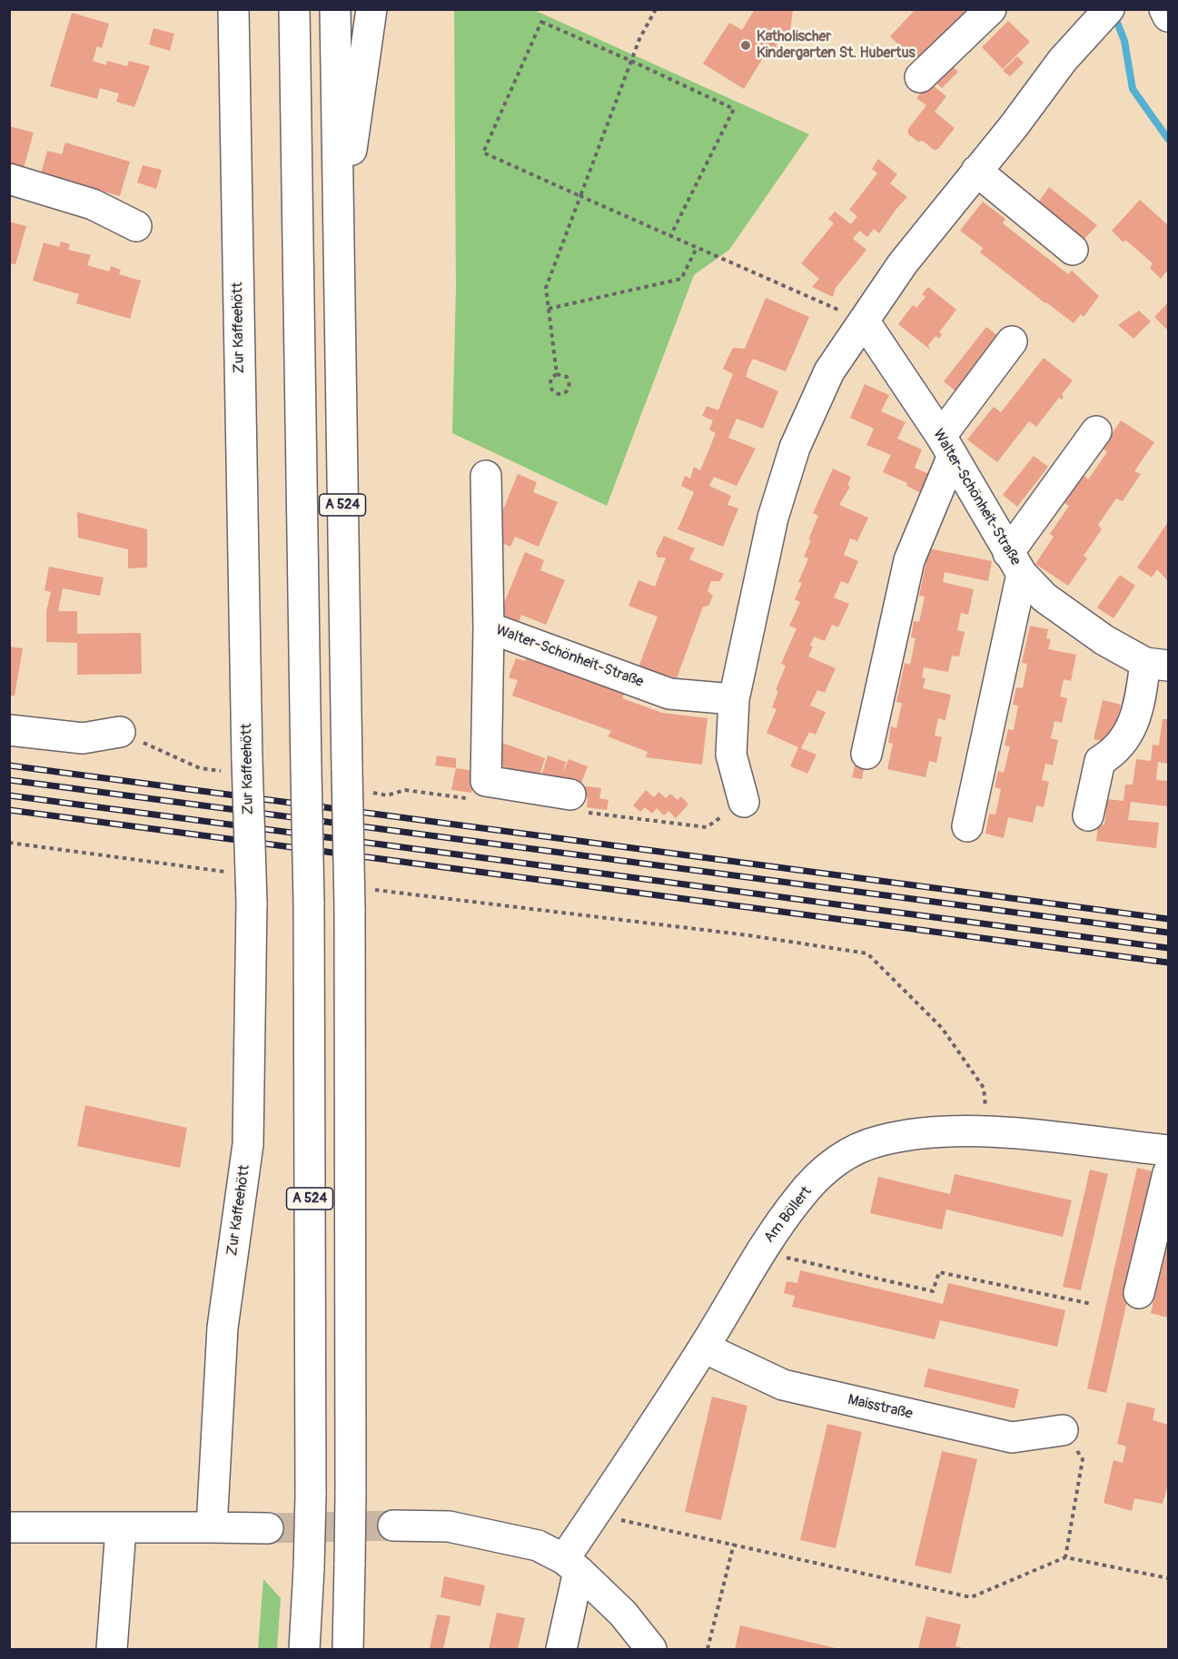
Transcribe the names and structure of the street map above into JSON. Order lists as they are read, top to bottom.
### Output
{
  "streets": {
    "main road": [
      "Zur Kaffeehött",
      "Walter-Schönheit-Straße",
      "A 524",
      "Am Böllert",
      "Maisstraße"
    ]
  },
  "crossings": [
    ["Am Böllert", "Maisstraße"]
  ],
  "places": ["Katholischer Kindergarten St. Hubertus"]
}
